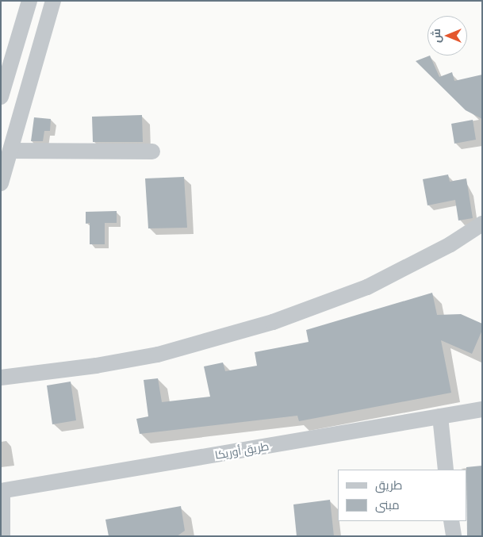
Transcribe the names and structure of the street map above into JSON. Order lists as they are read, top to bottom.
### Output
{
  "streets": {
    "street": ["طريق أوريكا"]
  },
  "legend": ["طريق", "مبنى"],
  "north": "left"
}
